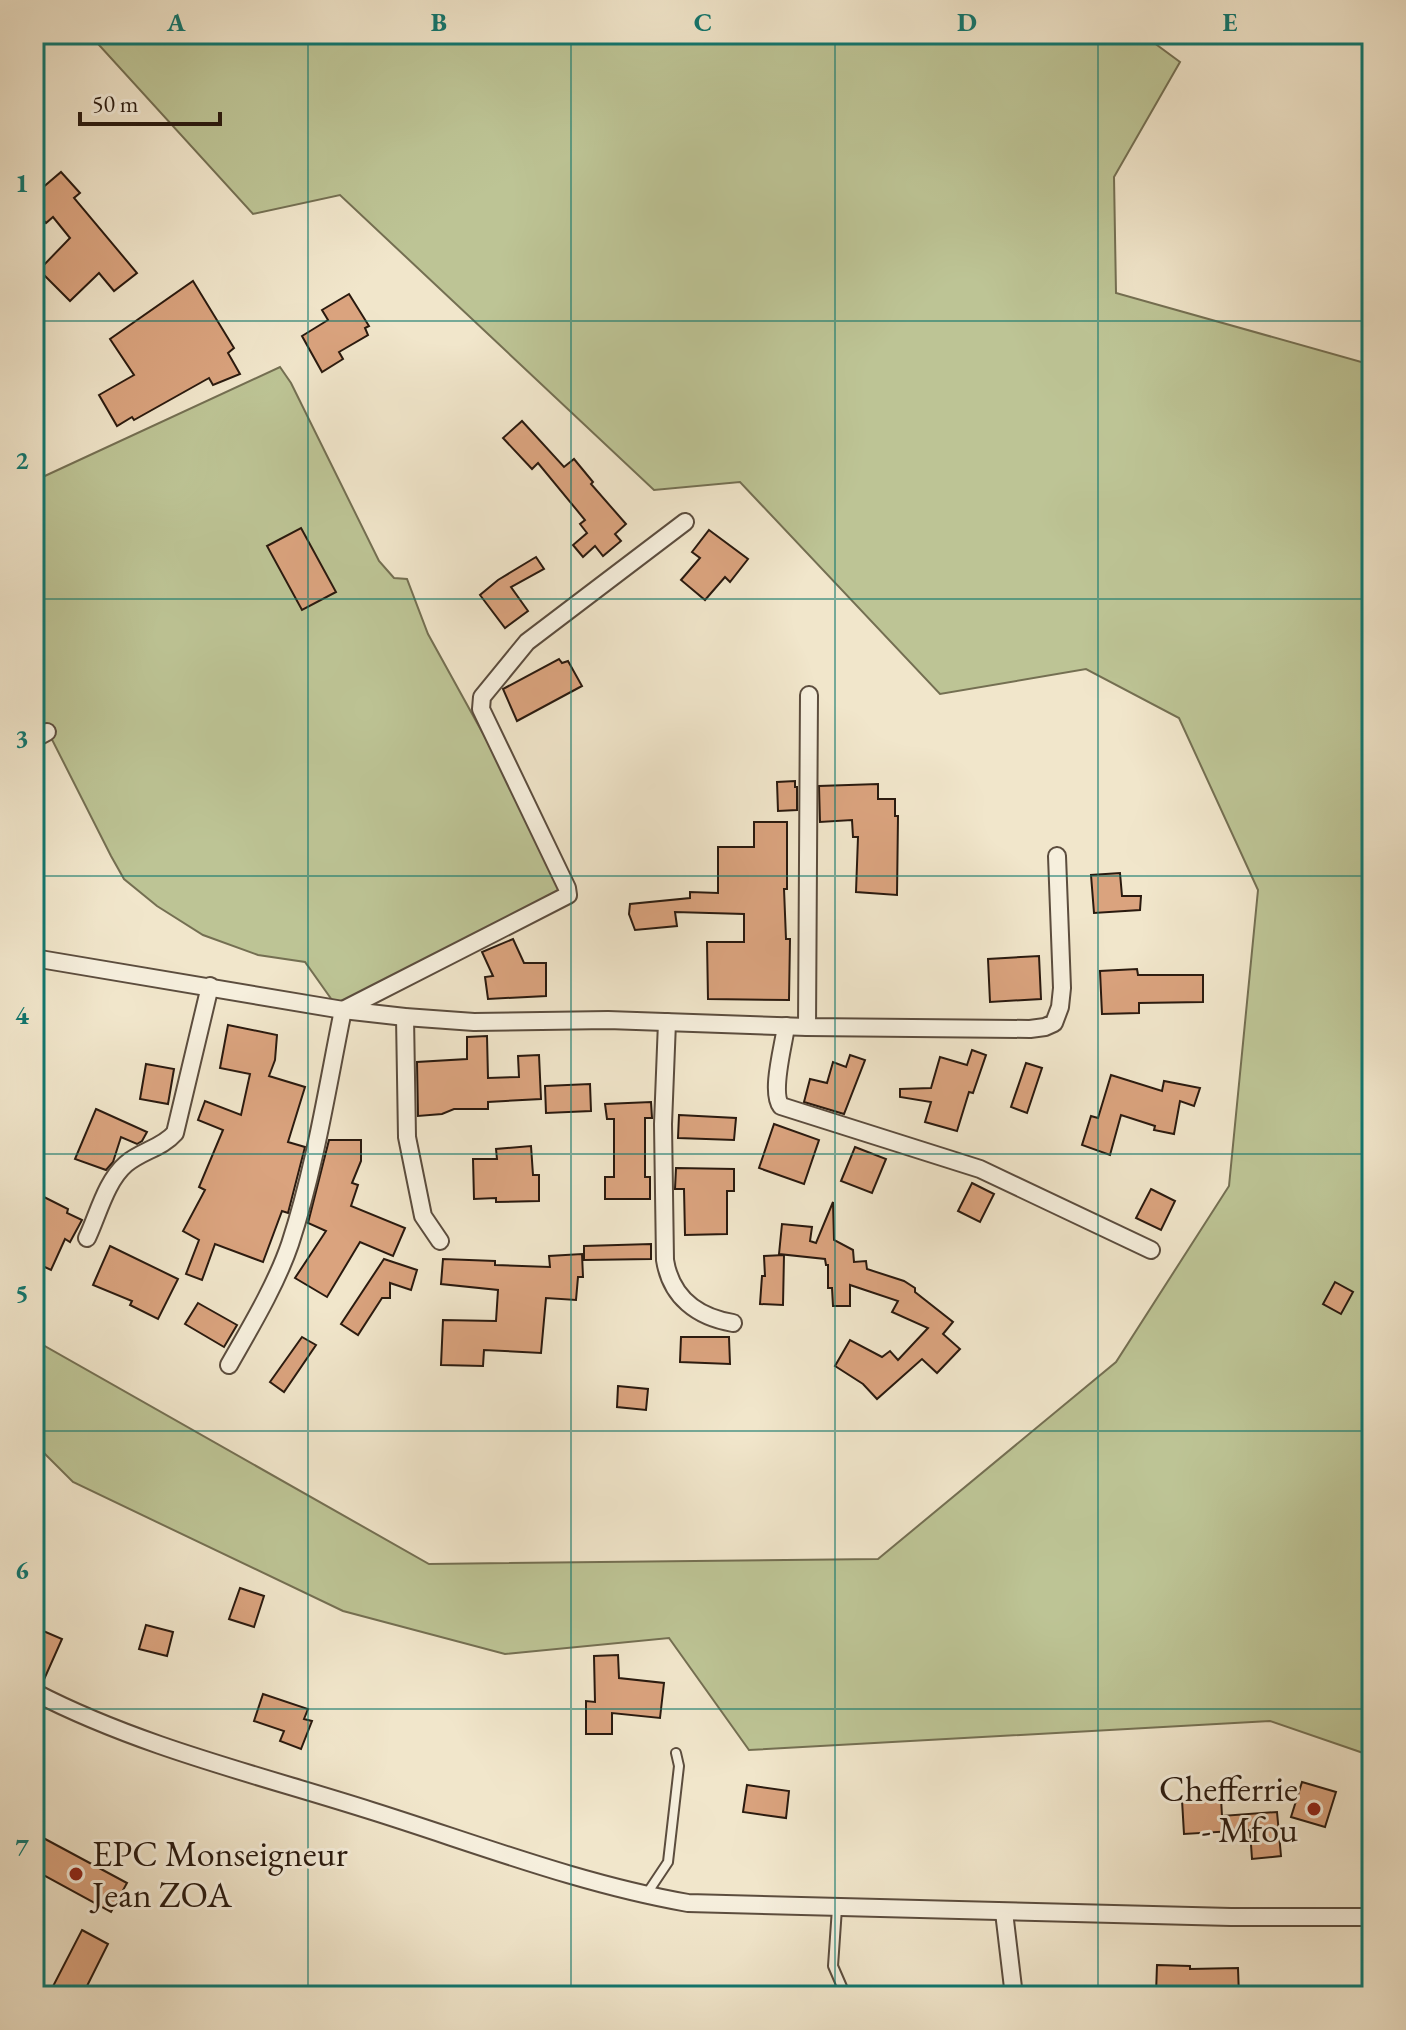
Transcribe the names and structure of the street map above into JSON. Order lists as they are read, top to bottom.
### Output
{
  "places": ["Chefferrie - Mfou", "EPC Monseigneur Jean ZOA"],
  "scale_bar": "50 m",
  "grid": {
    "columns": [
      "A",
      "B",
      "C",
      "D",
      "E"
    ],
    "rows": [
      "1",
      "2",
      "3",
      "4",
      "5",
      "6",
      "7"
    ]
  }
}
